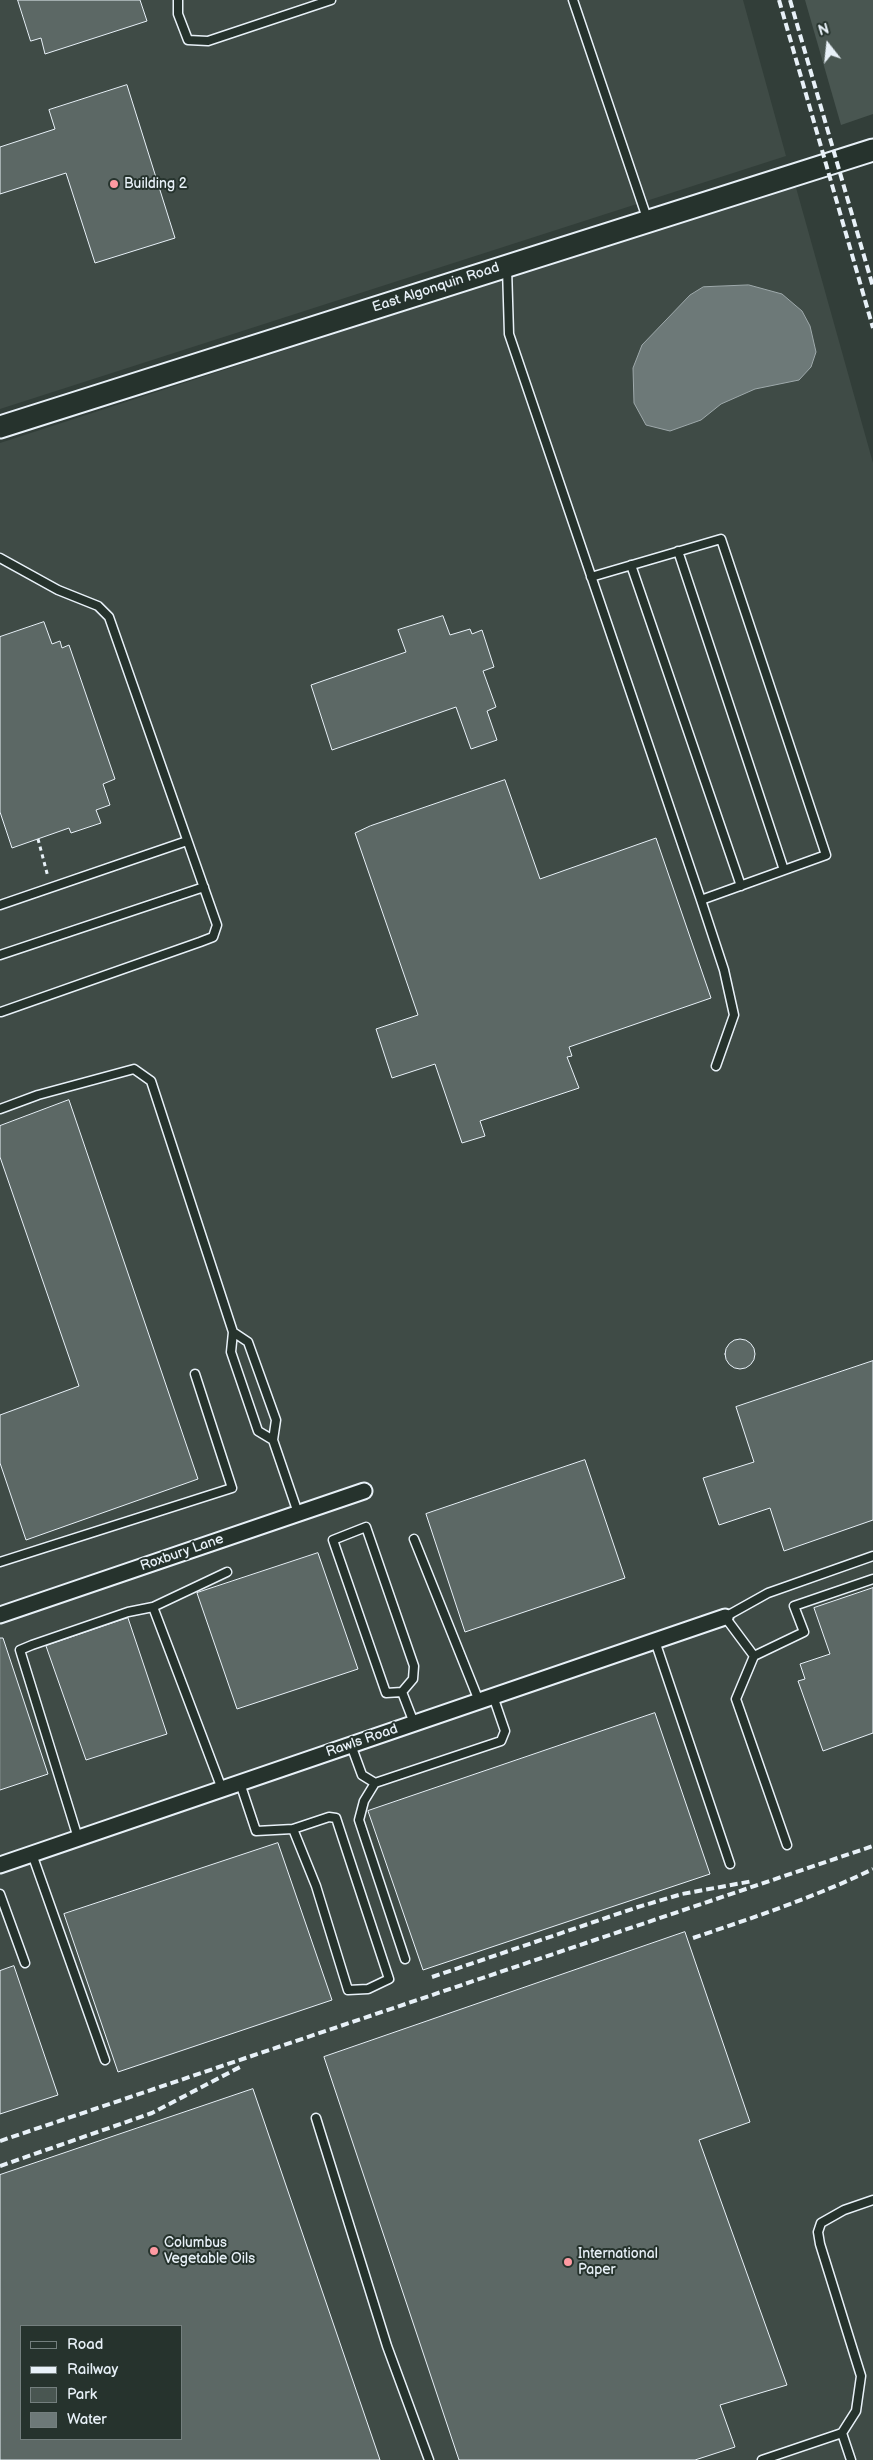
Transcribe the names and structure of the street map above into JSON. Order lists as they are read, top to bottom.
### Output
{
  "streets": {
    "main road": ["East Algonquin Road"],
    "street": ["Roxbury Lane", "Rawls Road"]
  },
  "places": ["Building 2", "Columbus Vegetable Oils", "International Paper"],
  "legend": [
    "Road",
    "Railway",
    "Park",
    "Water"
  ],
  "north": "top"
}
